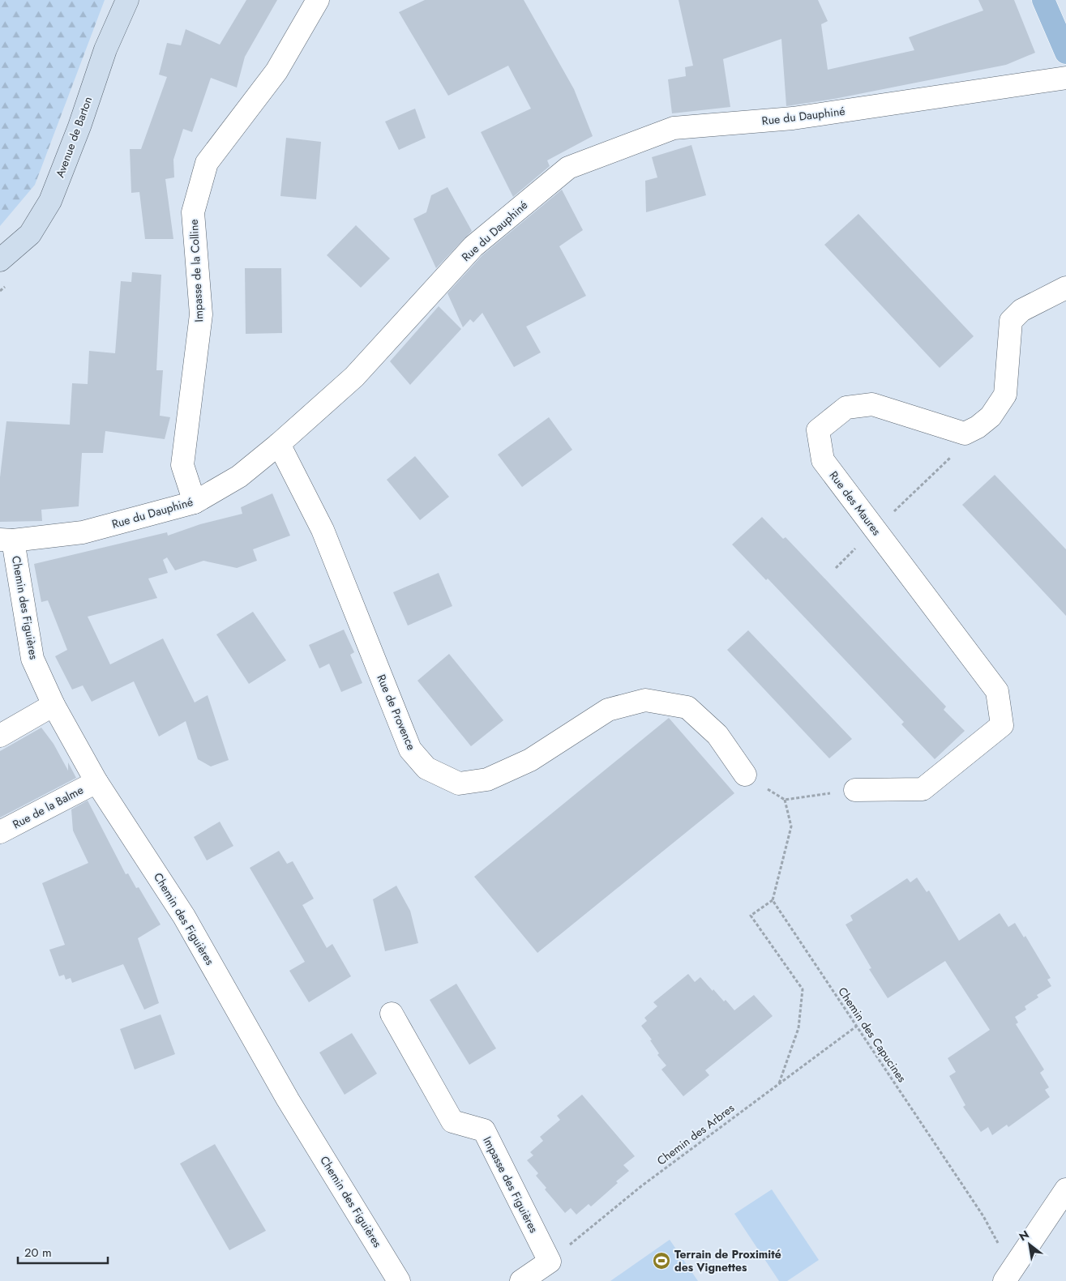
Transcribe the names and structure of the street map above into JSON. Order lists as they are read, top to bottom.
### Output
{
  "streets": {
    "street": [
      "Rue du Dauphiné",
      "Avenue de Barton",
      "Impasse de la Colline",
      "Rue des Maures",
      "Chemin des Figuières",
      "Rue de Provence",
      "Rue de la Balme",
      "Impasse des Figuières"
    ],
    "path": ["Chemin des Capucines", "Chemin des Arbres"]
  },
  "crossings": [
    ["Rue du Dauphiné", "Impasse de la Colline"],
    ["Rue du Dauphiné", "Chemin des Figuières"],
    ["Rue du Dauphiné", "Rue de Provence"],
    ["Chemin des Figuières", "Rue de la Balme"],
    ["Chemin des Capucines", "Chemin des Arbres"],
    ["Chemin des Arbres", "Impasse des Figuières"]
  ],
  "places": {
    "sports": ["Terrain de Proximité des Vignettes"]
  },
  "scale_bar": "20 m",
  "north": "top left"
}
